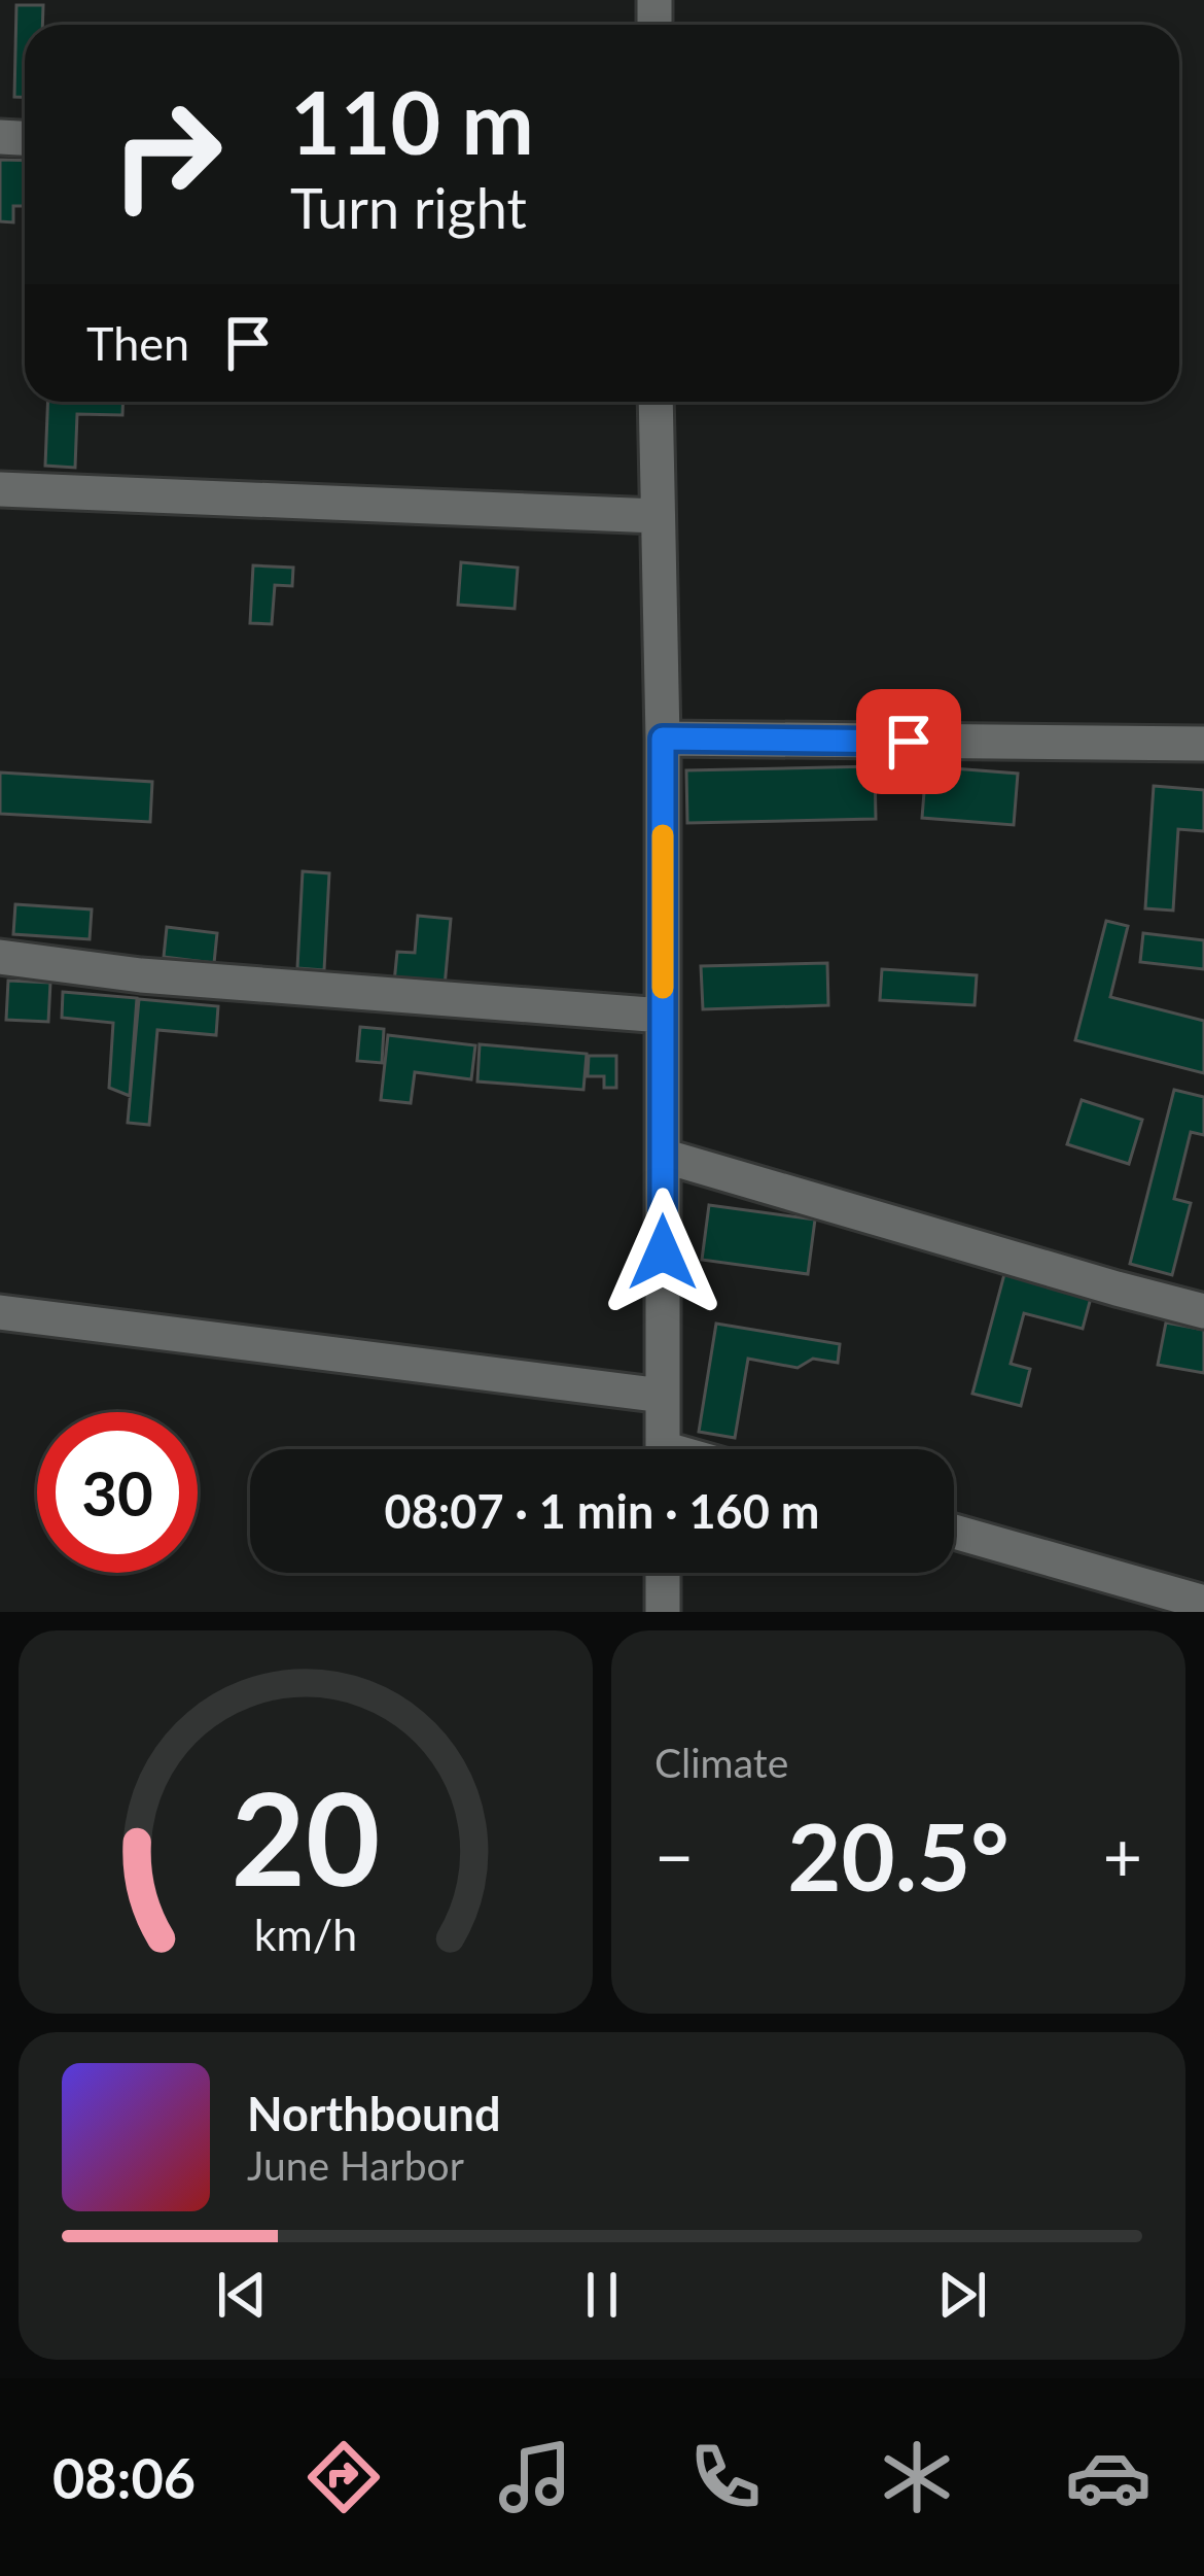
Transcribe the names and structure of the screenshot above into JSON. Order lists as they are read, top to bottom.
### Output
{
  "page": {
    "turn": ["110 m", "Turn right"],
    "then": "Then",
    "limit": "30",
    "trip": "08:07 · 1 min · 160 m",
    "tile": "Climate",
    "heat": ["−", "20.5°", "+"],
    "song": ["Northbound", "June Harbor"],
    "tabs": "08:06",
    "gauge": ["20", "km/h"]
  }
}
